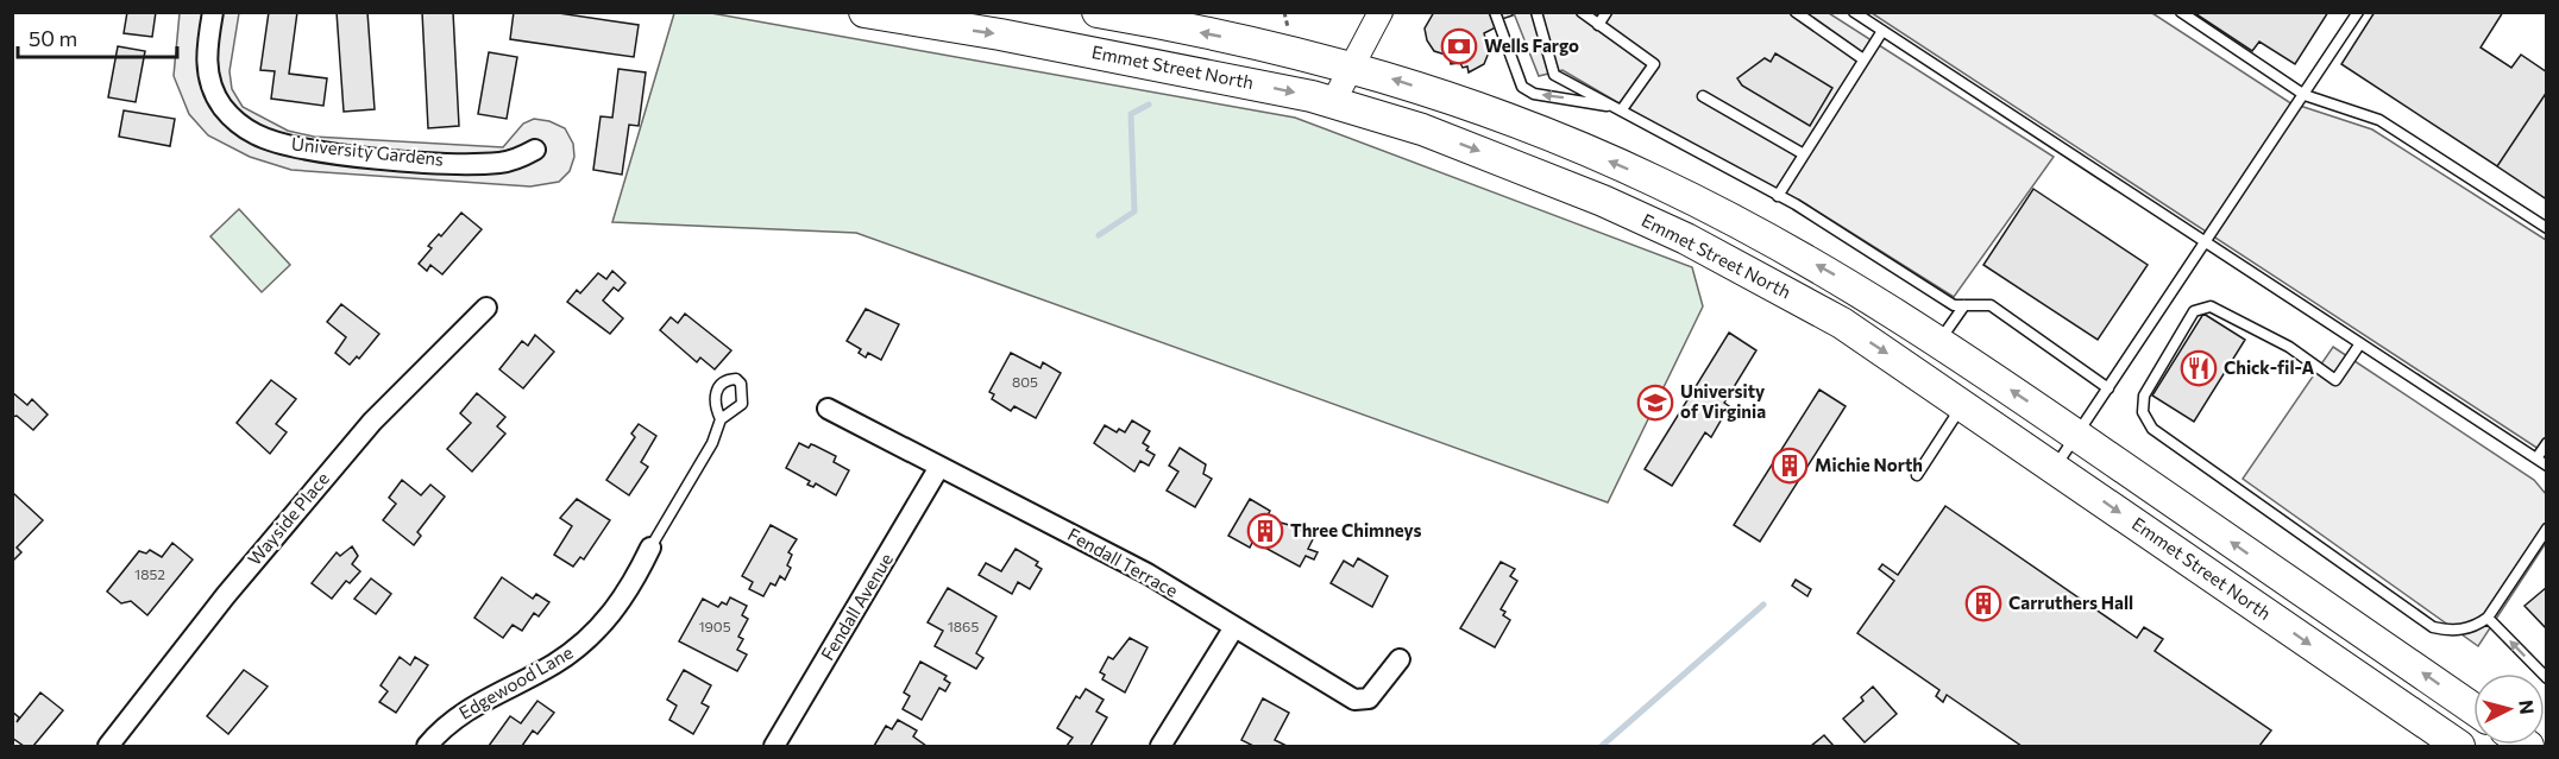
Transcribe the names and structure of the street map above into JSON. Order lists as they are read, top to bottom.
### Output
{
  "streets": {
    "main road": ["Emmet Street North"],
    "street": [
      "University Gardens",
      "Wayside Place",
      "Fendall Terrace",
      "Fendall Avenue",
      "Edgewood Lane"
    ]
  },
  "crossings": [
    ["Fendall Terrace", "Fendall Avenue"]
  ],
  "places": {
    "bank": ["Wells Fargo"],
    "restaurant": ["Chick-fil-A"],
    "school or university": ["University of Virginia"],
    "building": ["Michie North", "Three Chimneys", "Carruthers Hall"]
  },
  "house_numbers": [
    "805",
    "1852",
    "1905",
    "1865"
  ],
  "scale_bar": "50 m",
  "north": "right"
}
